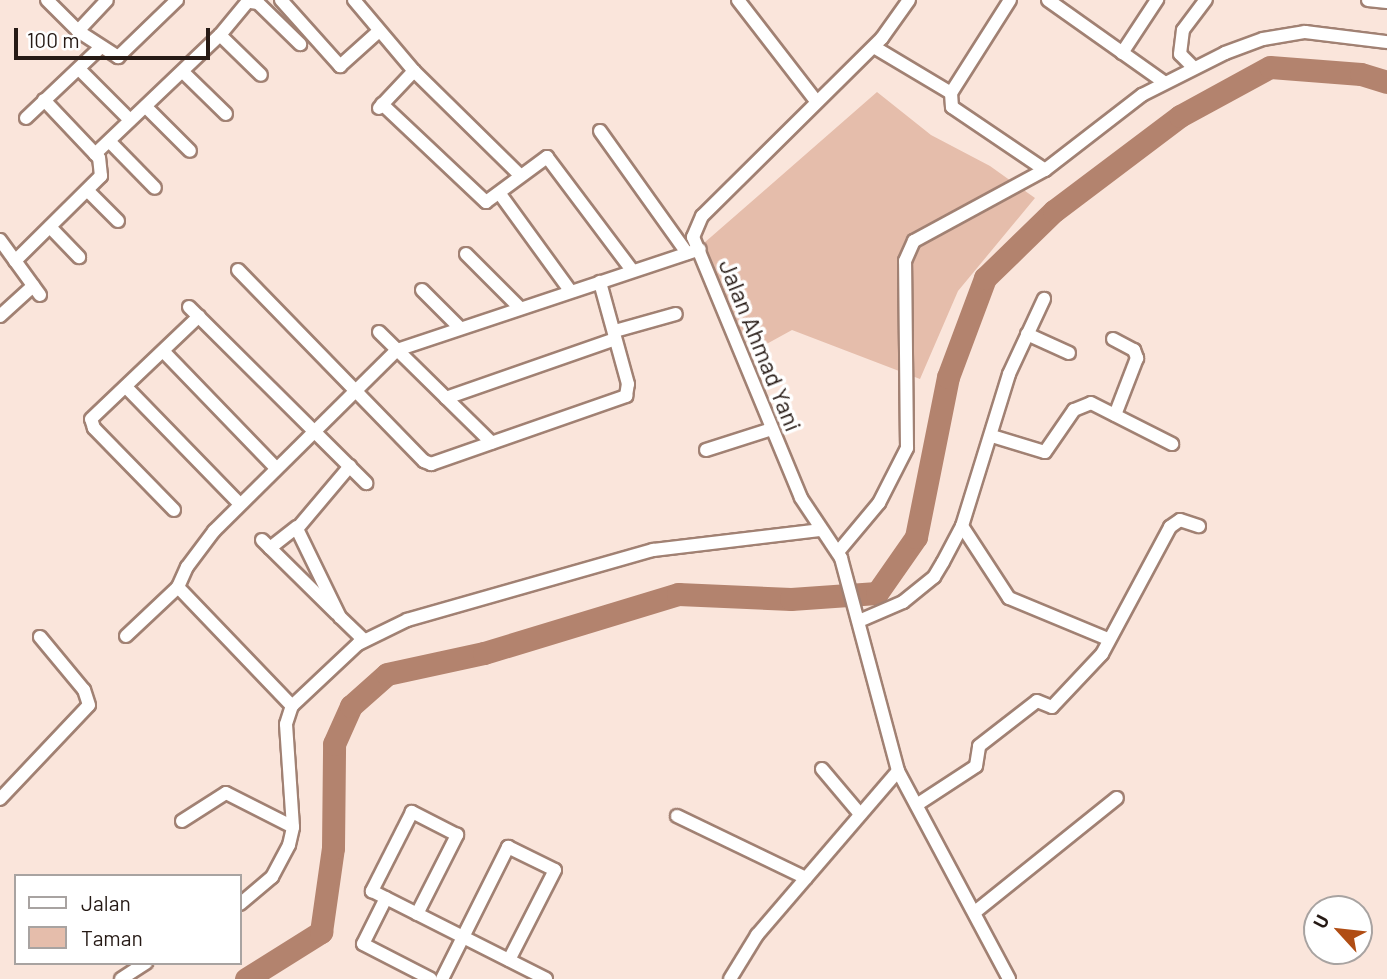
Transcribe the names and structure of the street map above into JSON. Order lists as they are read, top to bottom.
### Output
{
  "streets": {
    "street": ["Jalan Ahmad Yani"]
  },
  "legend": ["Jalan", "Taman"],
  "scale_bar": "100 m",
  "north": "top left"
}
